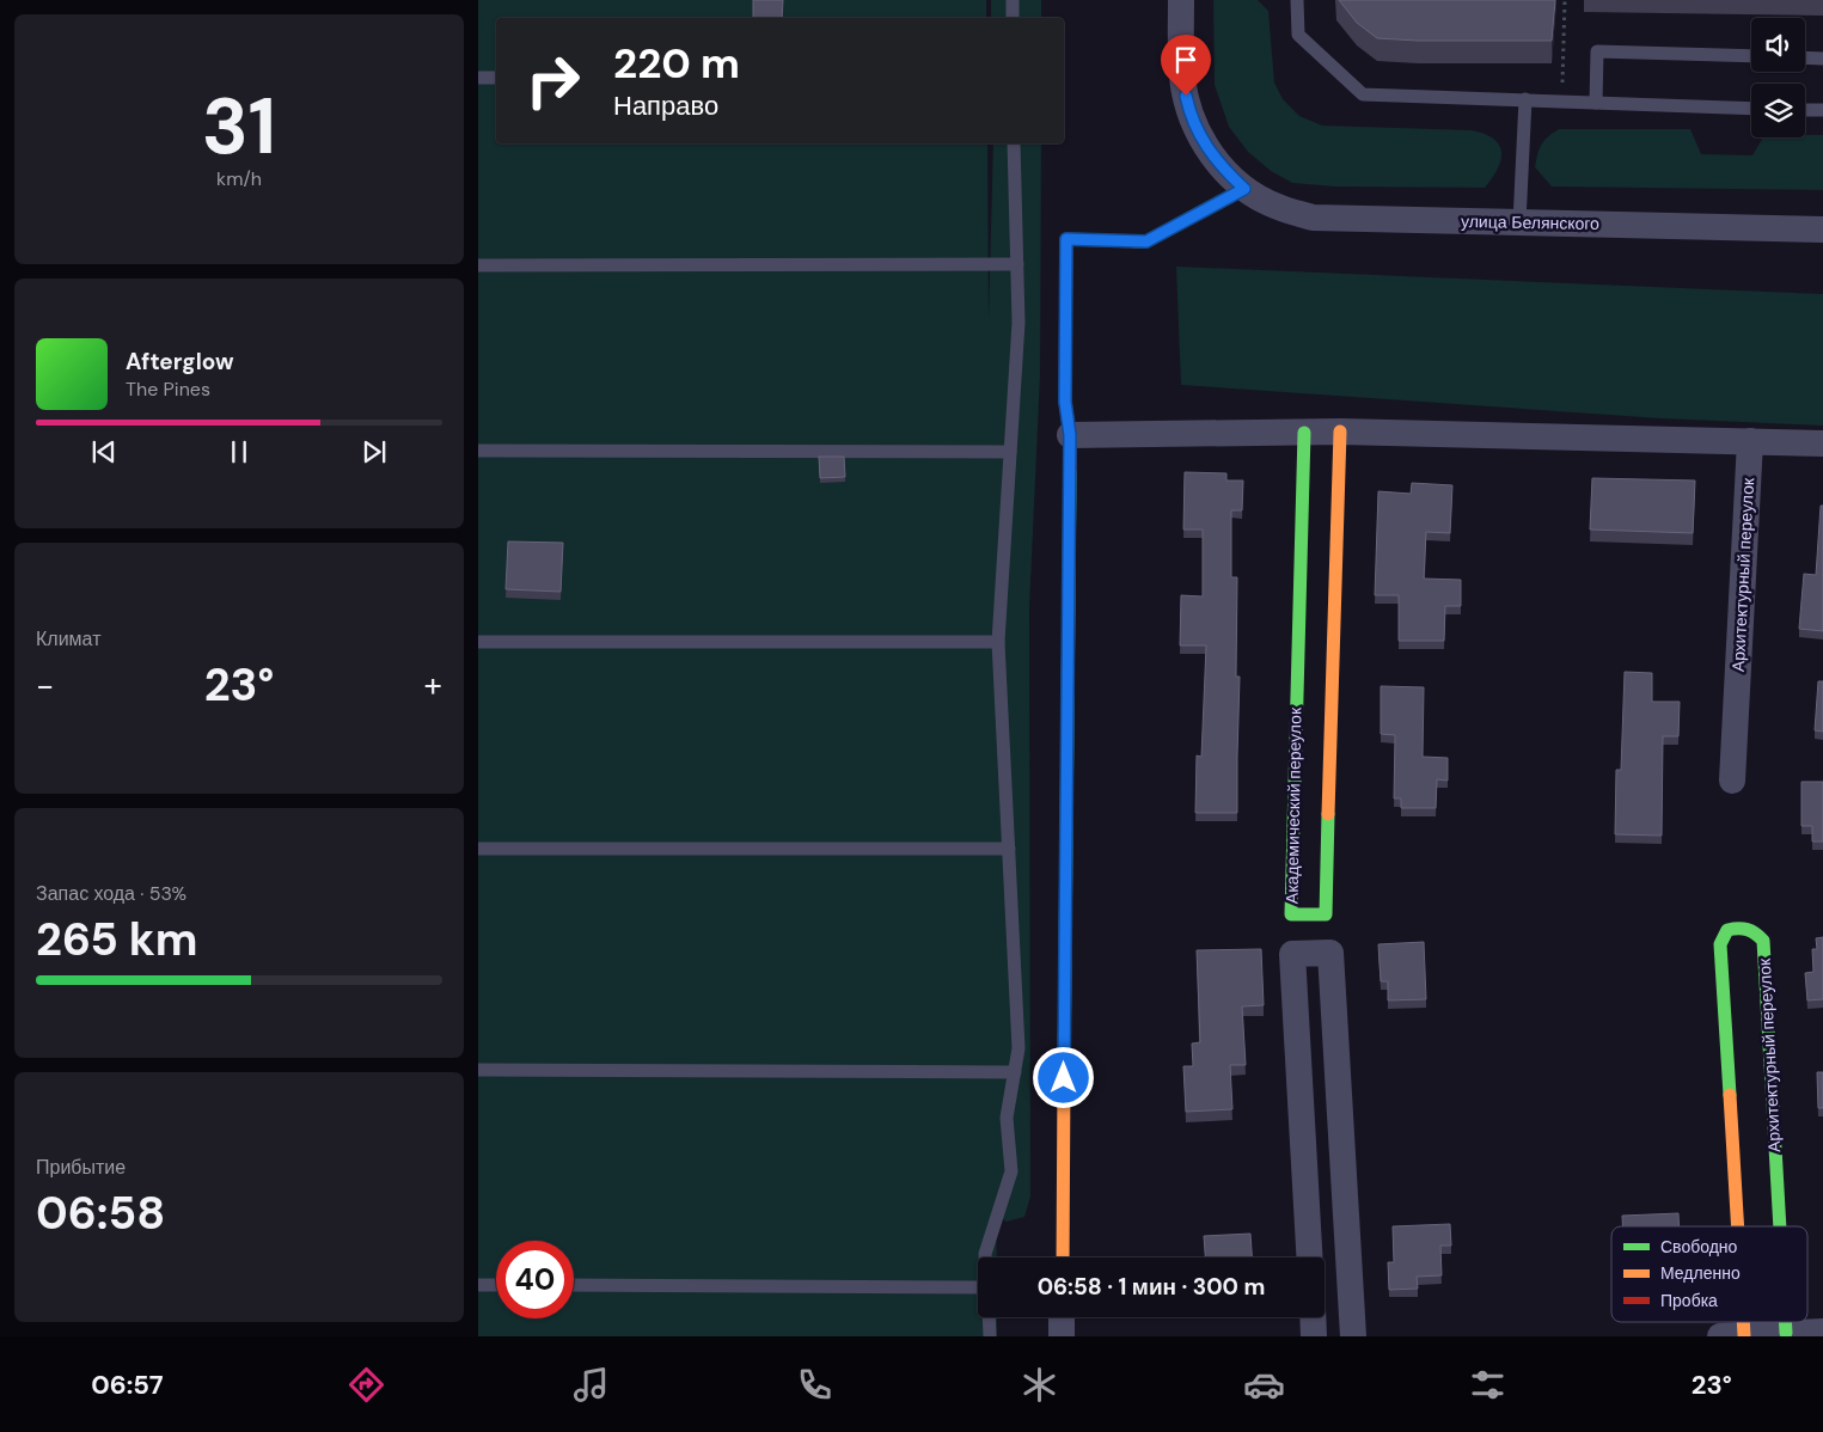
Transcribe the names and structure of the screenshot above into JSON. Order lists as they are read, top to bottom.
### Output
{
  "streets": {
    "street": ["улица Белянского", "Архитектурный переулок", "Академический переулок"]
  },
  "legend": ["Свободно", "Медленно", "Пробка"],
  "page": {
    "tile": [
      ["31", "km/h"],
      "Климат",
      ["Запас хода · 53%", "265 km"],
      ["Прибытие", "06:58"]
    ],
    "turn": ["220 m", "Направо"],
    "song": ["Afterglow", "The Pines"],
    "heat": ["−", "23°", "+"],
    "limit": "40",
    "trip": "06:58 · 1 мин · 300 m",
    "tabs": ["06:57", "23°"]
  }
}
